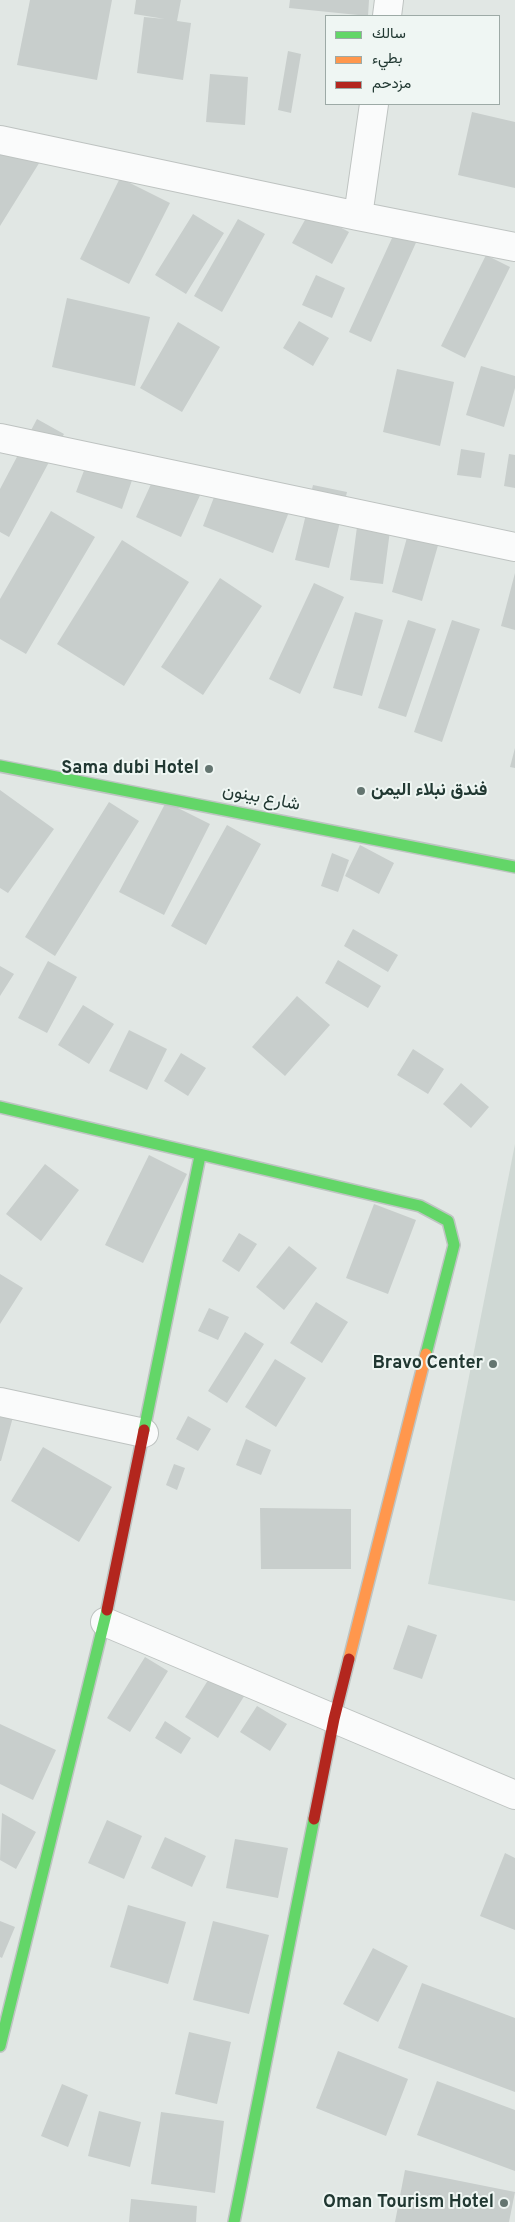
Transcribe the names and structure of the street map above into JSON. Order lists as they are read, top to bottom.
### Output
{
  "streets": {
    "street": ["شارع بينون"]
  },
  "places": [
    "Sama dubi Hotel",
    "فندق نبلاء اليمن",
    "Bravo Center",
    "Oman Tourism Hotel"
  ],
  "legend": ["سالك", "بطيء", "مزدحم"]
}
